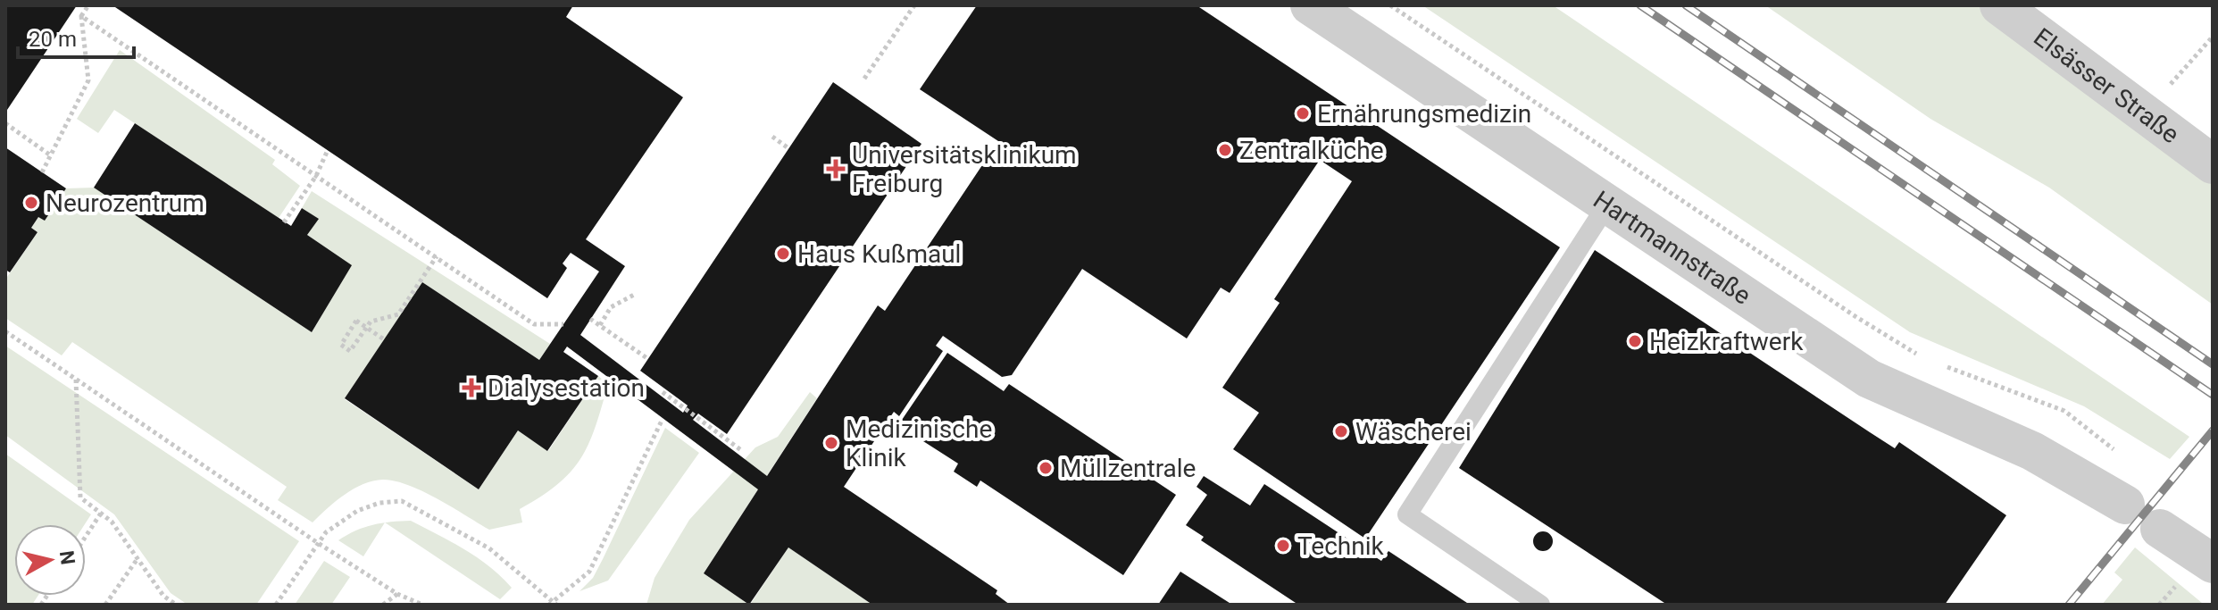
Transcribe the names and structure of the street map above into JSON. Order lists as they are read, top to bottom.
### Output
{
  "streets": {
    "street": ["Elsässer Straße", "Hartmannstraße"]
  },
  "places": {
    "other": [
      "Ernährungsmedizin",
      "Zentralküche",
      "Neurozentrum",
      "Haus Kußmaul",
      "Heizkraftwerk",
      "Wäscherei",
      "Medizinische Klinik",
      "Müllzentrale",
      "Technik"
    ],
    "health": ["Universitätsklinikum Freiburg", "Dialysestation"]
  },
  "scale_bar": "20 m",
  "north": "right"
}
